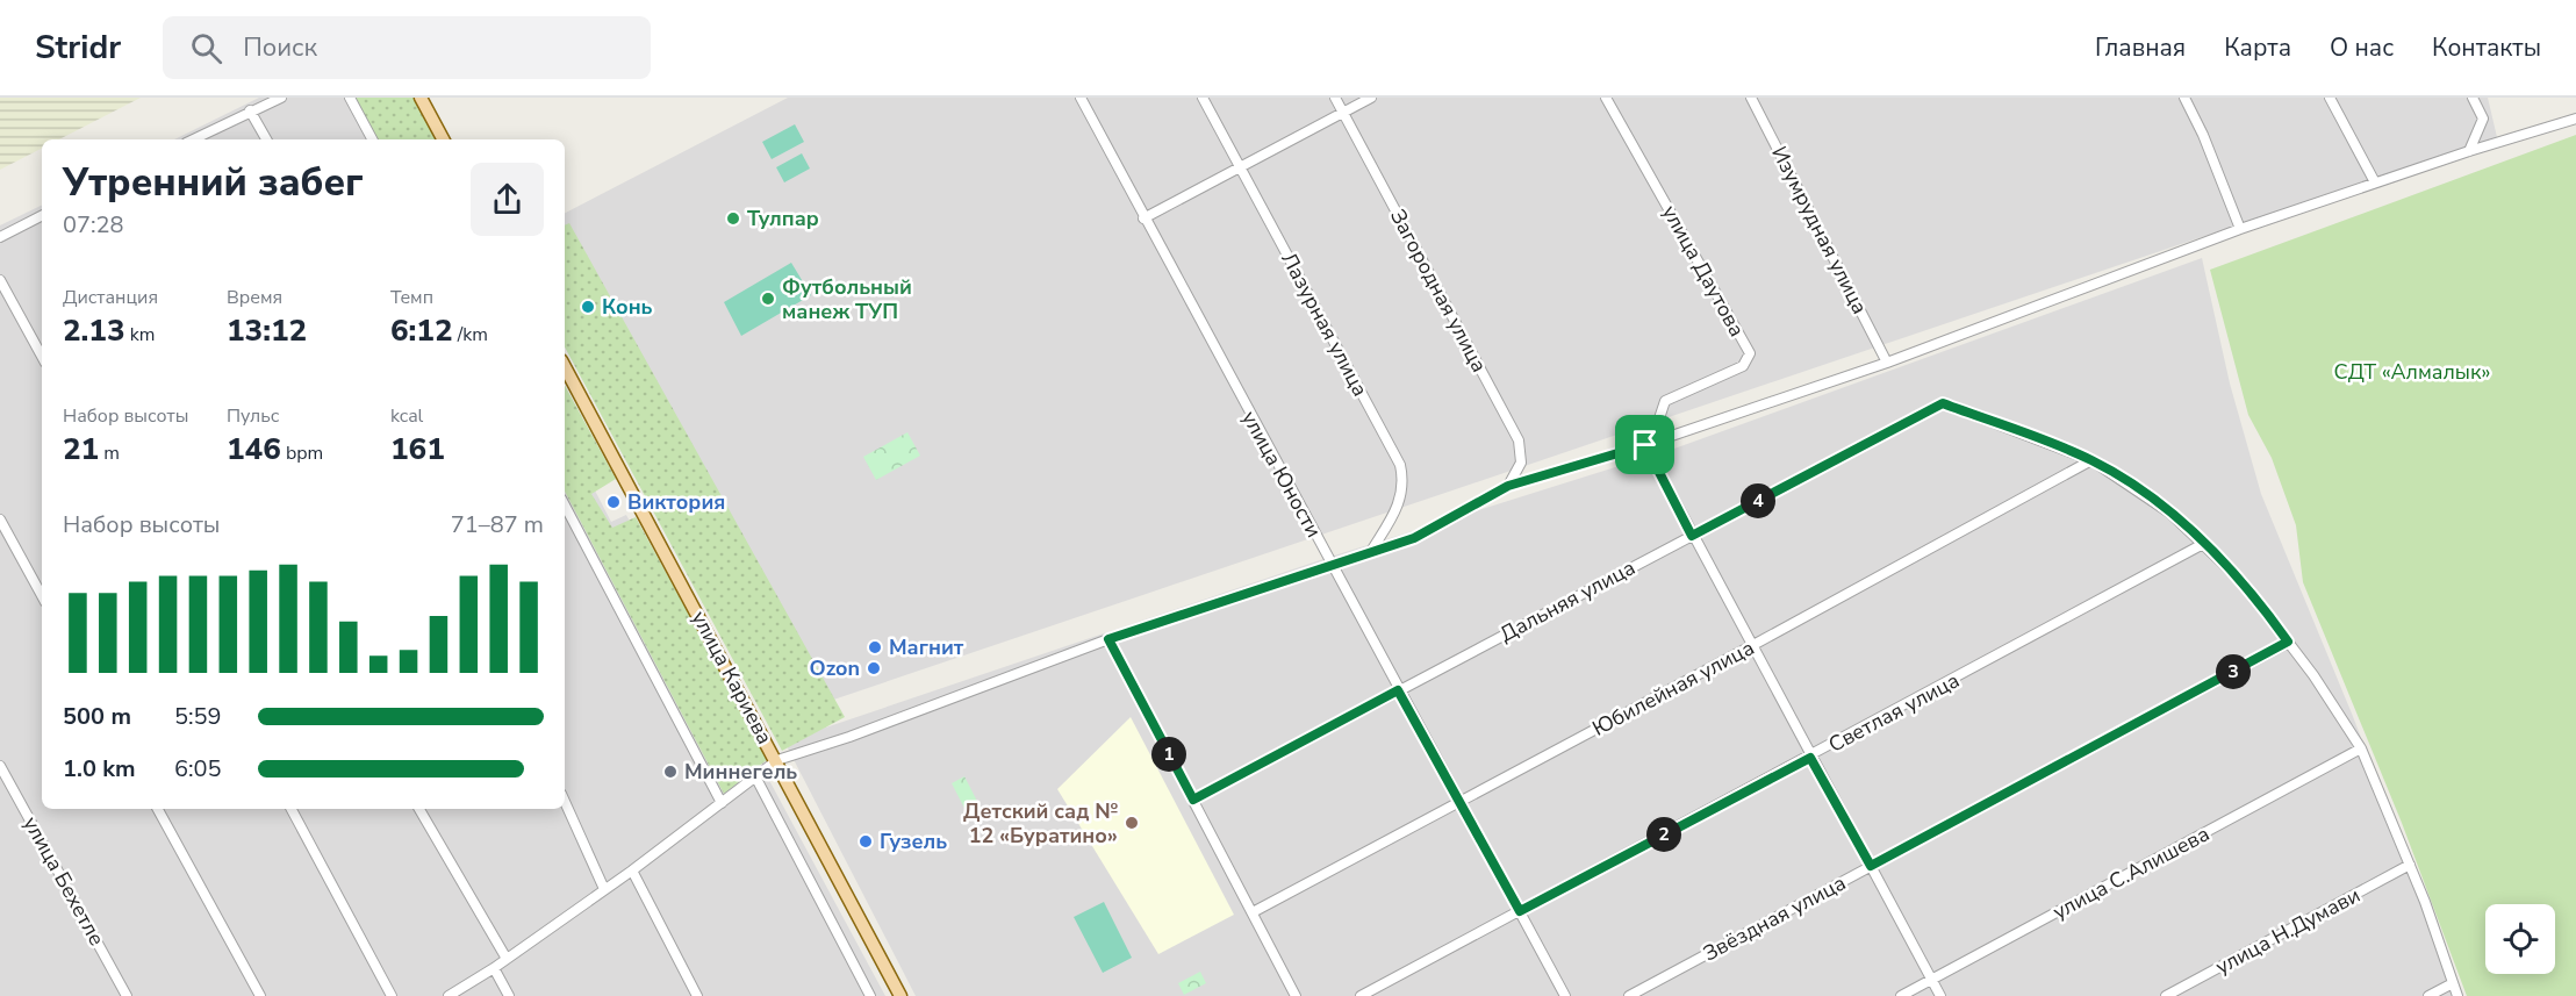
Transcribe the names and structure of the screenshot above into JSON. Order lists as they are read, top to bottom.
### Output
{
  "streets": {
    "main road": ["улица Кариева"],
    "street": [
      "Изумрудная улица",
      "улица Даутова",
      "Загородная улица",
      "Лазурная улица",
      "улица Юности",
      "Дальняя улица",
      "Юбилейная улица",
      "Светлая улица",
      "улица С.Алишева",
      "улица Бехетле",
      "Звёздная улица",
      "улица Н.Думави"
    ]
  },
  "crossings": [
    ["улица Юности", "Дальняя улица"],
    ["улица Юности", "Юбилейная улица"],
    ["улица Юности", "Светлая улица"],
    ["Дальняя улица", "Юбилейная улица"]
  ],
  "parks": ["СДТ «Алмалык»"],
  "places": [
    "Тулпар",
    "Футбольный манеж ТУП",
    "Конь",
    "Виктория",
    "Магнит",
    "Ozon",
    "Миннегель",
    "Детский сад № 12 «Буратино»",
    "Гузель"
  ],
  "page": {
    "header": "Stridr",
    "search": "Поиск",
    "nav": [
      "Главная",
      "Карта",
      "О нас",
      "Контакты"
    ],
    "heading": ["Утренний забег", "07:28"],
    "stats": [
      ["Дистанция", "2.13 km"],
      ["Время", "13:12"],
      ["Темп", "6:12 /km"],
      ["Набор высоты", "21 m"],
      ["Пульс", "146 bpm"],
      ["kcal", "161"]
    ],
    "pins": [
      "4",
      "3",
      "1",
      "2"
    ],
    "chart": ["Набор высоты", "71–87 m"],
    "list": [
      {
        "name": "500 m",
        "note": "5:59"
      },
      {
        "name": "1.0 km",
        "note": "6:05"
      }
    ]
  }
}
